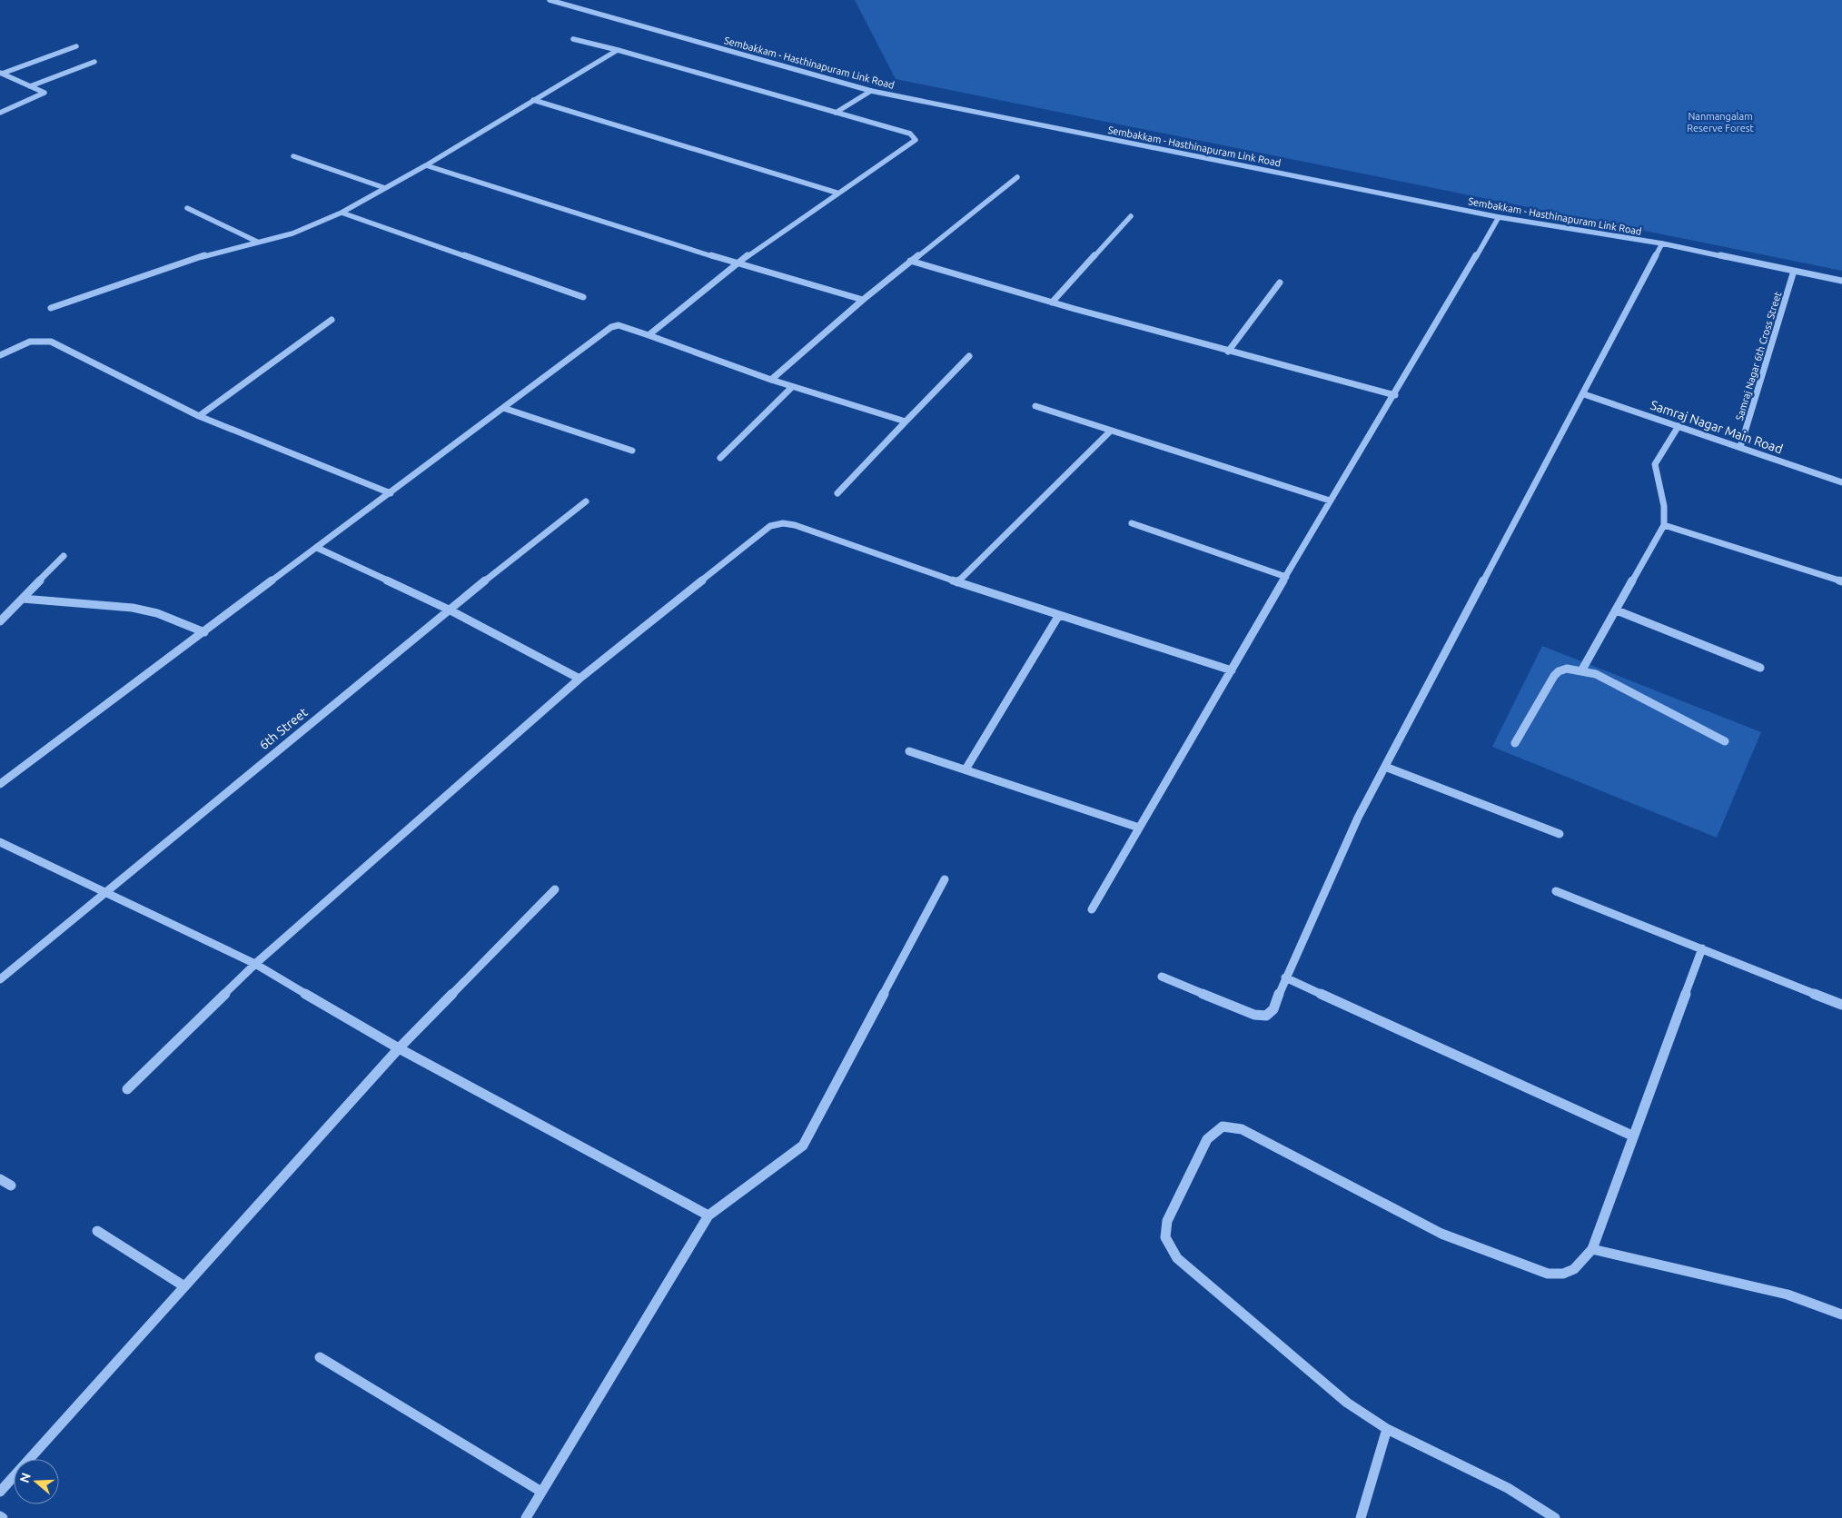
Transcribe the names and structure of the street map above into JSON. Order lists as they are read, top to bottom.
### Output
{
  "streets": {
    "street": [
      "Sembakkam - Hasthinapuram Link Road",
      "Samraj Nagar 6th Cross Street",
      "Samraj Nagar Main Road",
      "6th Street"
    ]
  },
  "crossings": [
    ["Sembakkam - Hasthinapuram Link Road", "Samraj Nagar 6th Cross Street"],
    ["Samraj Nagar 6th Cross Street", "Samraj Nagar Main Road"]
  ],
  "parks": ["Nanmangalam Reserve Forest"],
  "north": "left"
}
